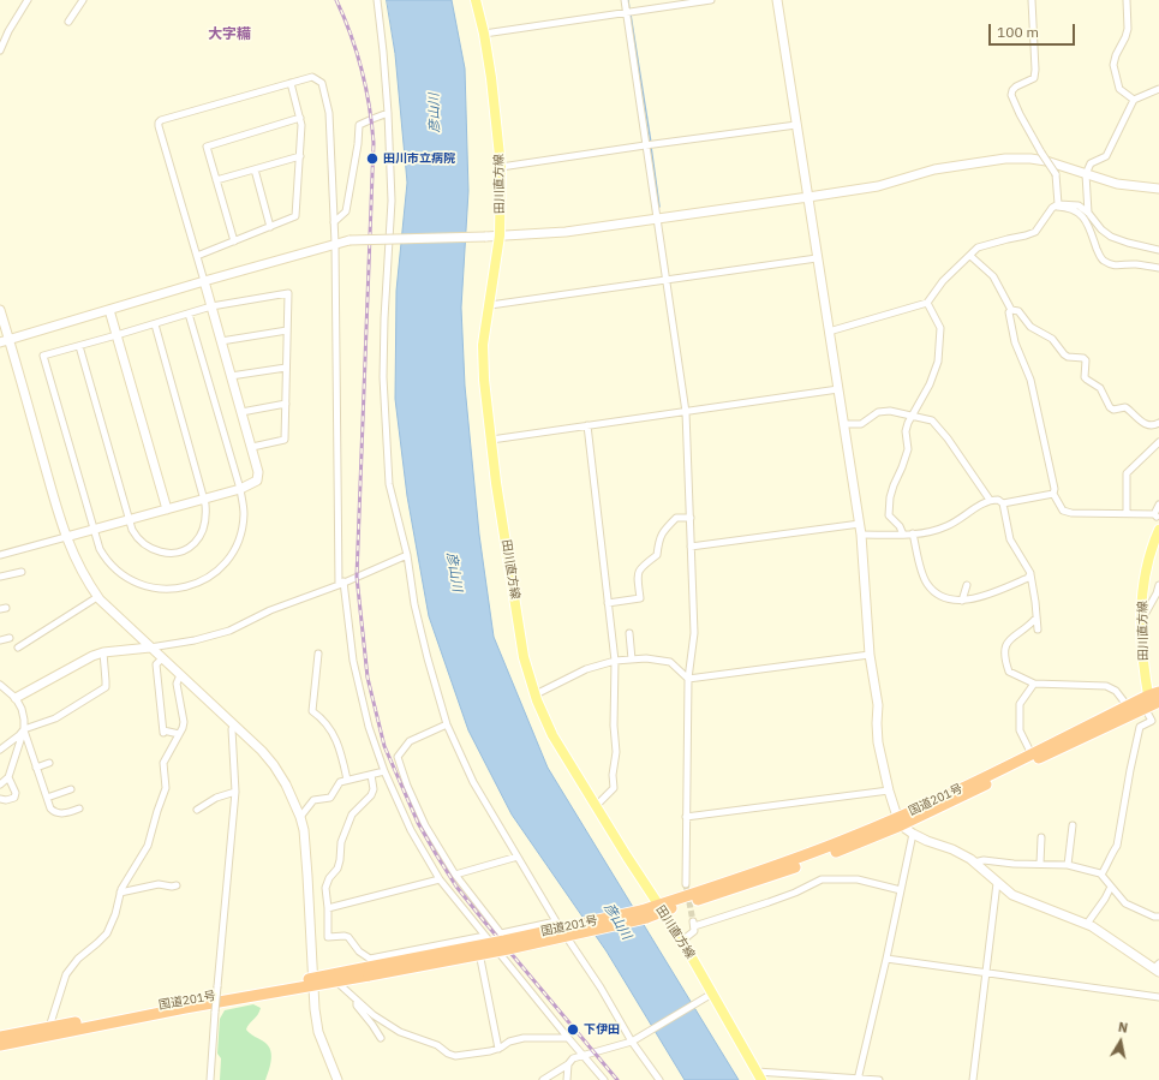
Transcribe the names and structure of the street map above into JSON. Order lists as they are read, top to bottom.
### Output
{
  "streets": {
    "highway": ["国道201号"],
    "main road": ["田川直方線"]
  },
  "crossings": [
    ["田川直方線", "国道201号"]
  ],
  "districts": ["大字糒"],
  "water": ["彦山川"],
  "places": ["田川市立病院", "下伊田"],
  "scale_bar": "100 m",
  "north": "top"
}
